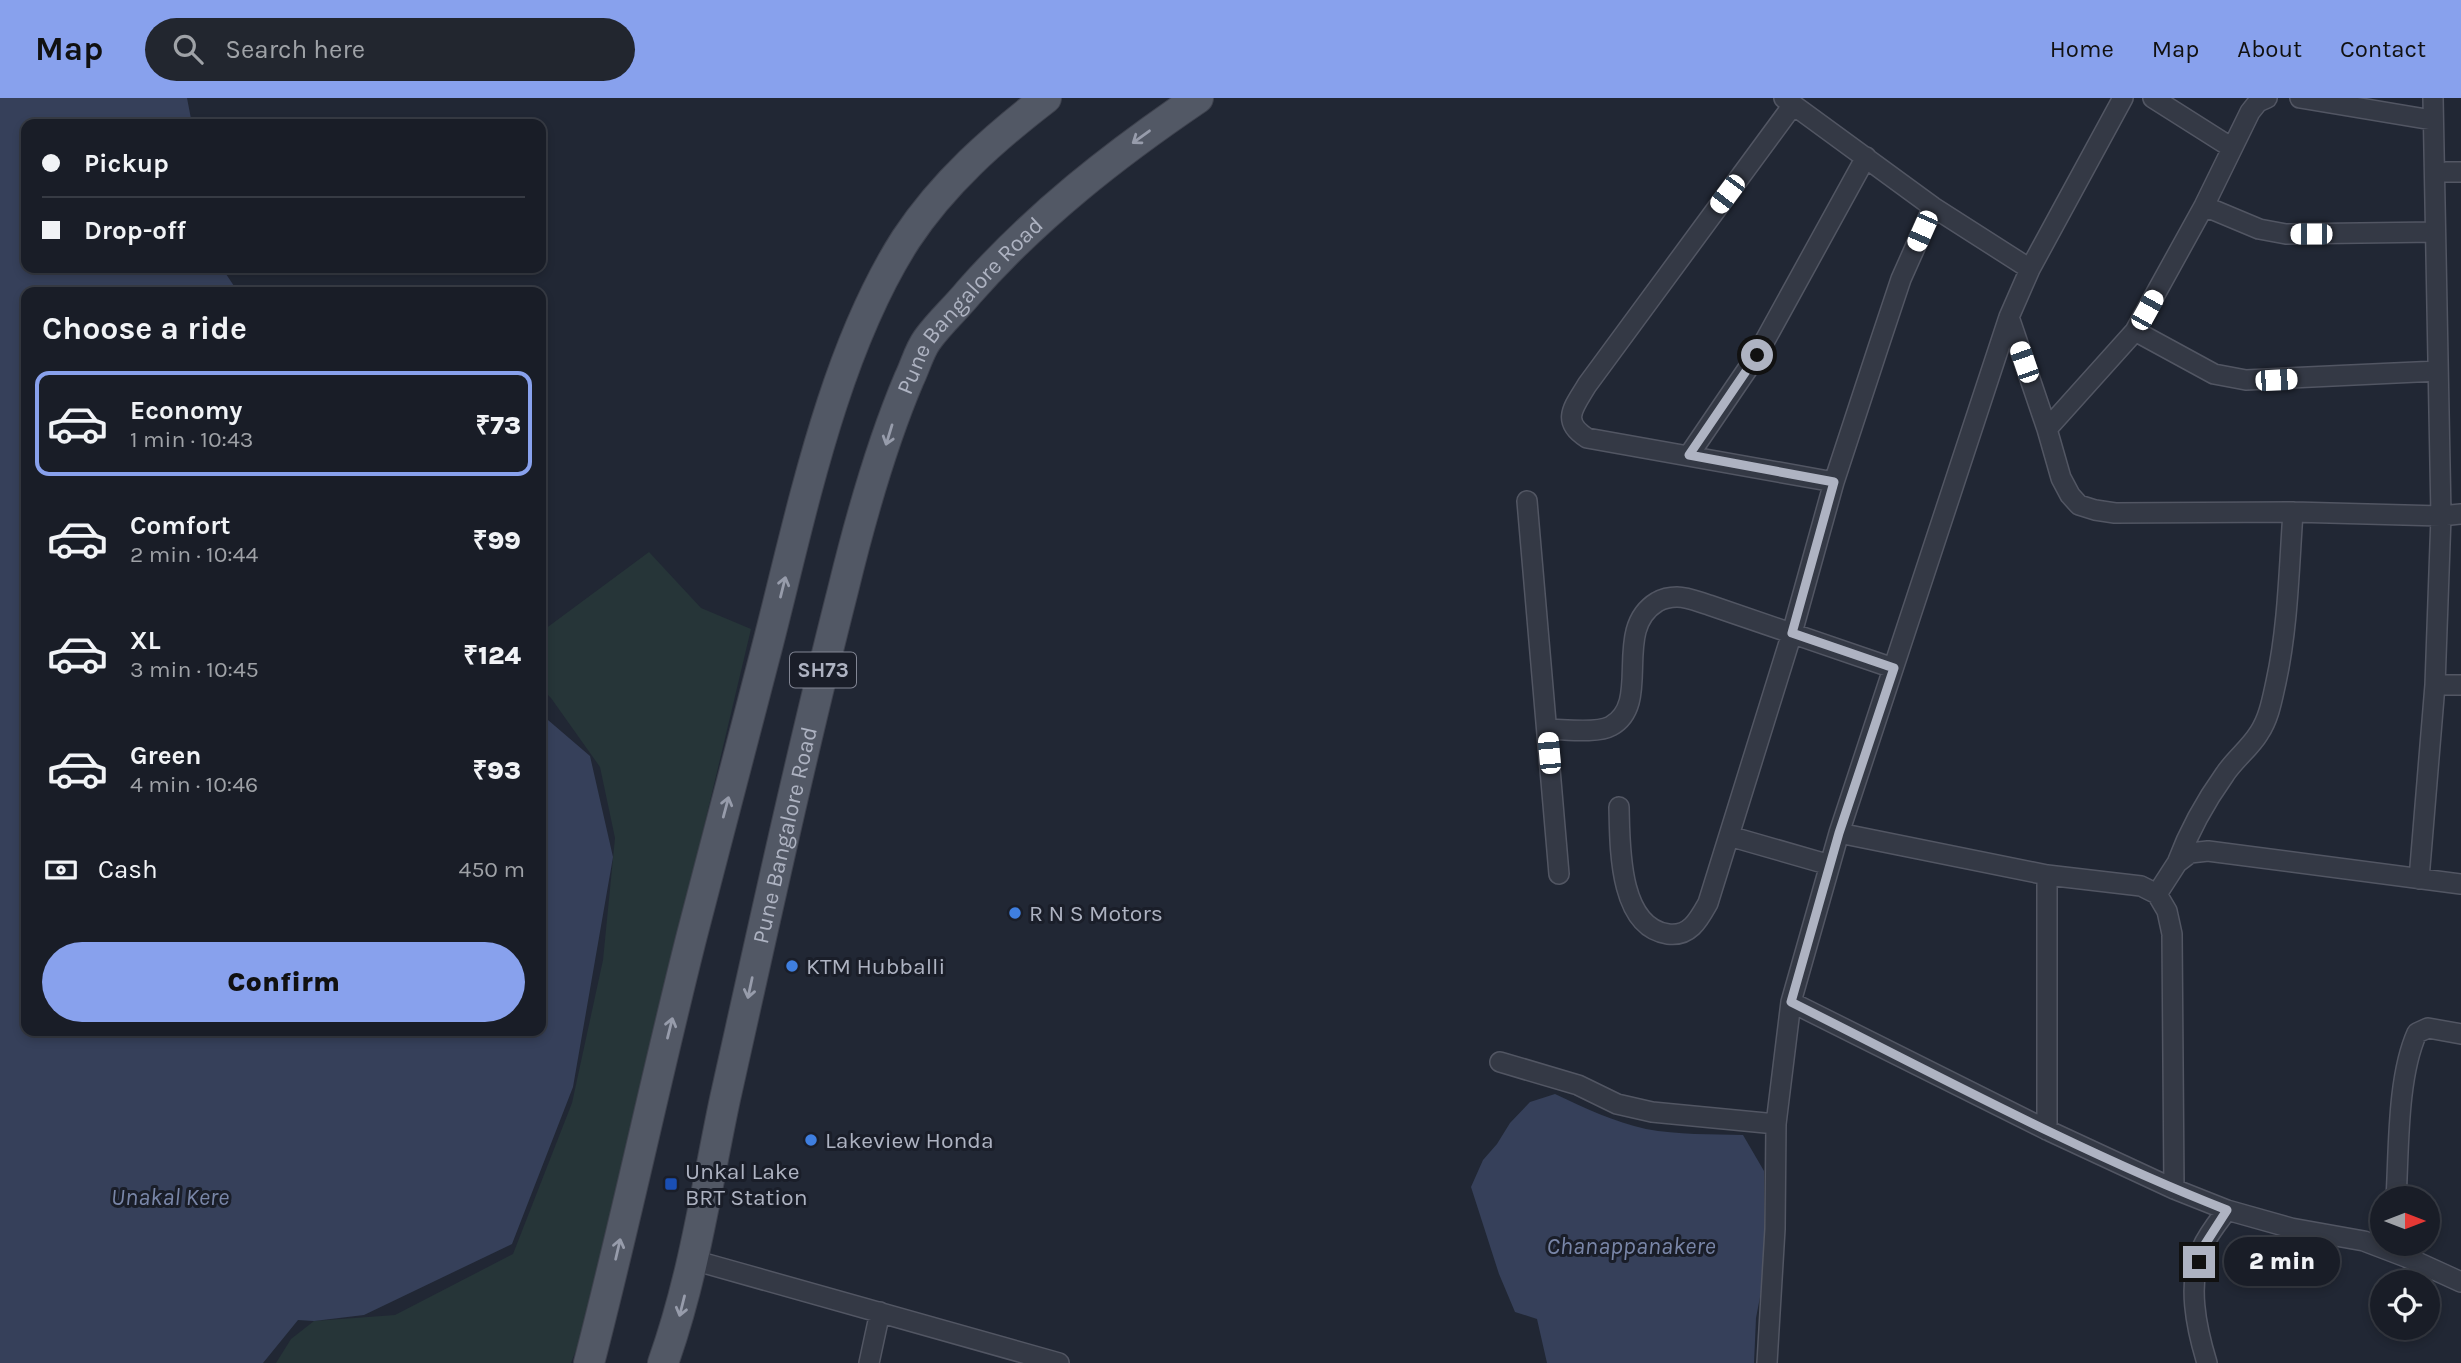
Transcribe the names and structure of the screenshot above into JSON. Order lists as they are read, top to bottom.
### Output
{
  "streets": {
    "main road": ["Pune Bangalore Road", "SH73"]
  },
  "water": ["Unakal Kere", "Chanappanakere"],
  "places": {
    "other": ["R N S Motors", "KTM Hubballi", "Lakeview Honda"],
    "transit": ["Unkal Lake BRT Station"]
  },
  "north": "right",
  "page": {
    "header": "Map",
    "search": "Search here",
    "nav": [
      "Home",
      "Map",
      "About",
      "Contact"
    ],
    "banner": ["Pickup", "Drop-off"],
    "heading": "Choose a ride",
    "list": [
      {
        "name": "Economy",
        "note": "1 min · 10:43",
        "value": "₹73"
      },
      {
        "name": "Comfort",
        "note": "2 min · 10:44",
        "value": "₹99"
      },
      {
        "name": "XL",
        "note": "3 min · 10:45",
        "value": "₹124"
      },
      {
        "name": "Green",
        "note": "4 min · 10:46",
        "value": "₹93"
      }
    ],
    "pay": ["Cash", "450 m"],
    "buttons": "Confirm",
    "bubble": "2 min"
  }
}
